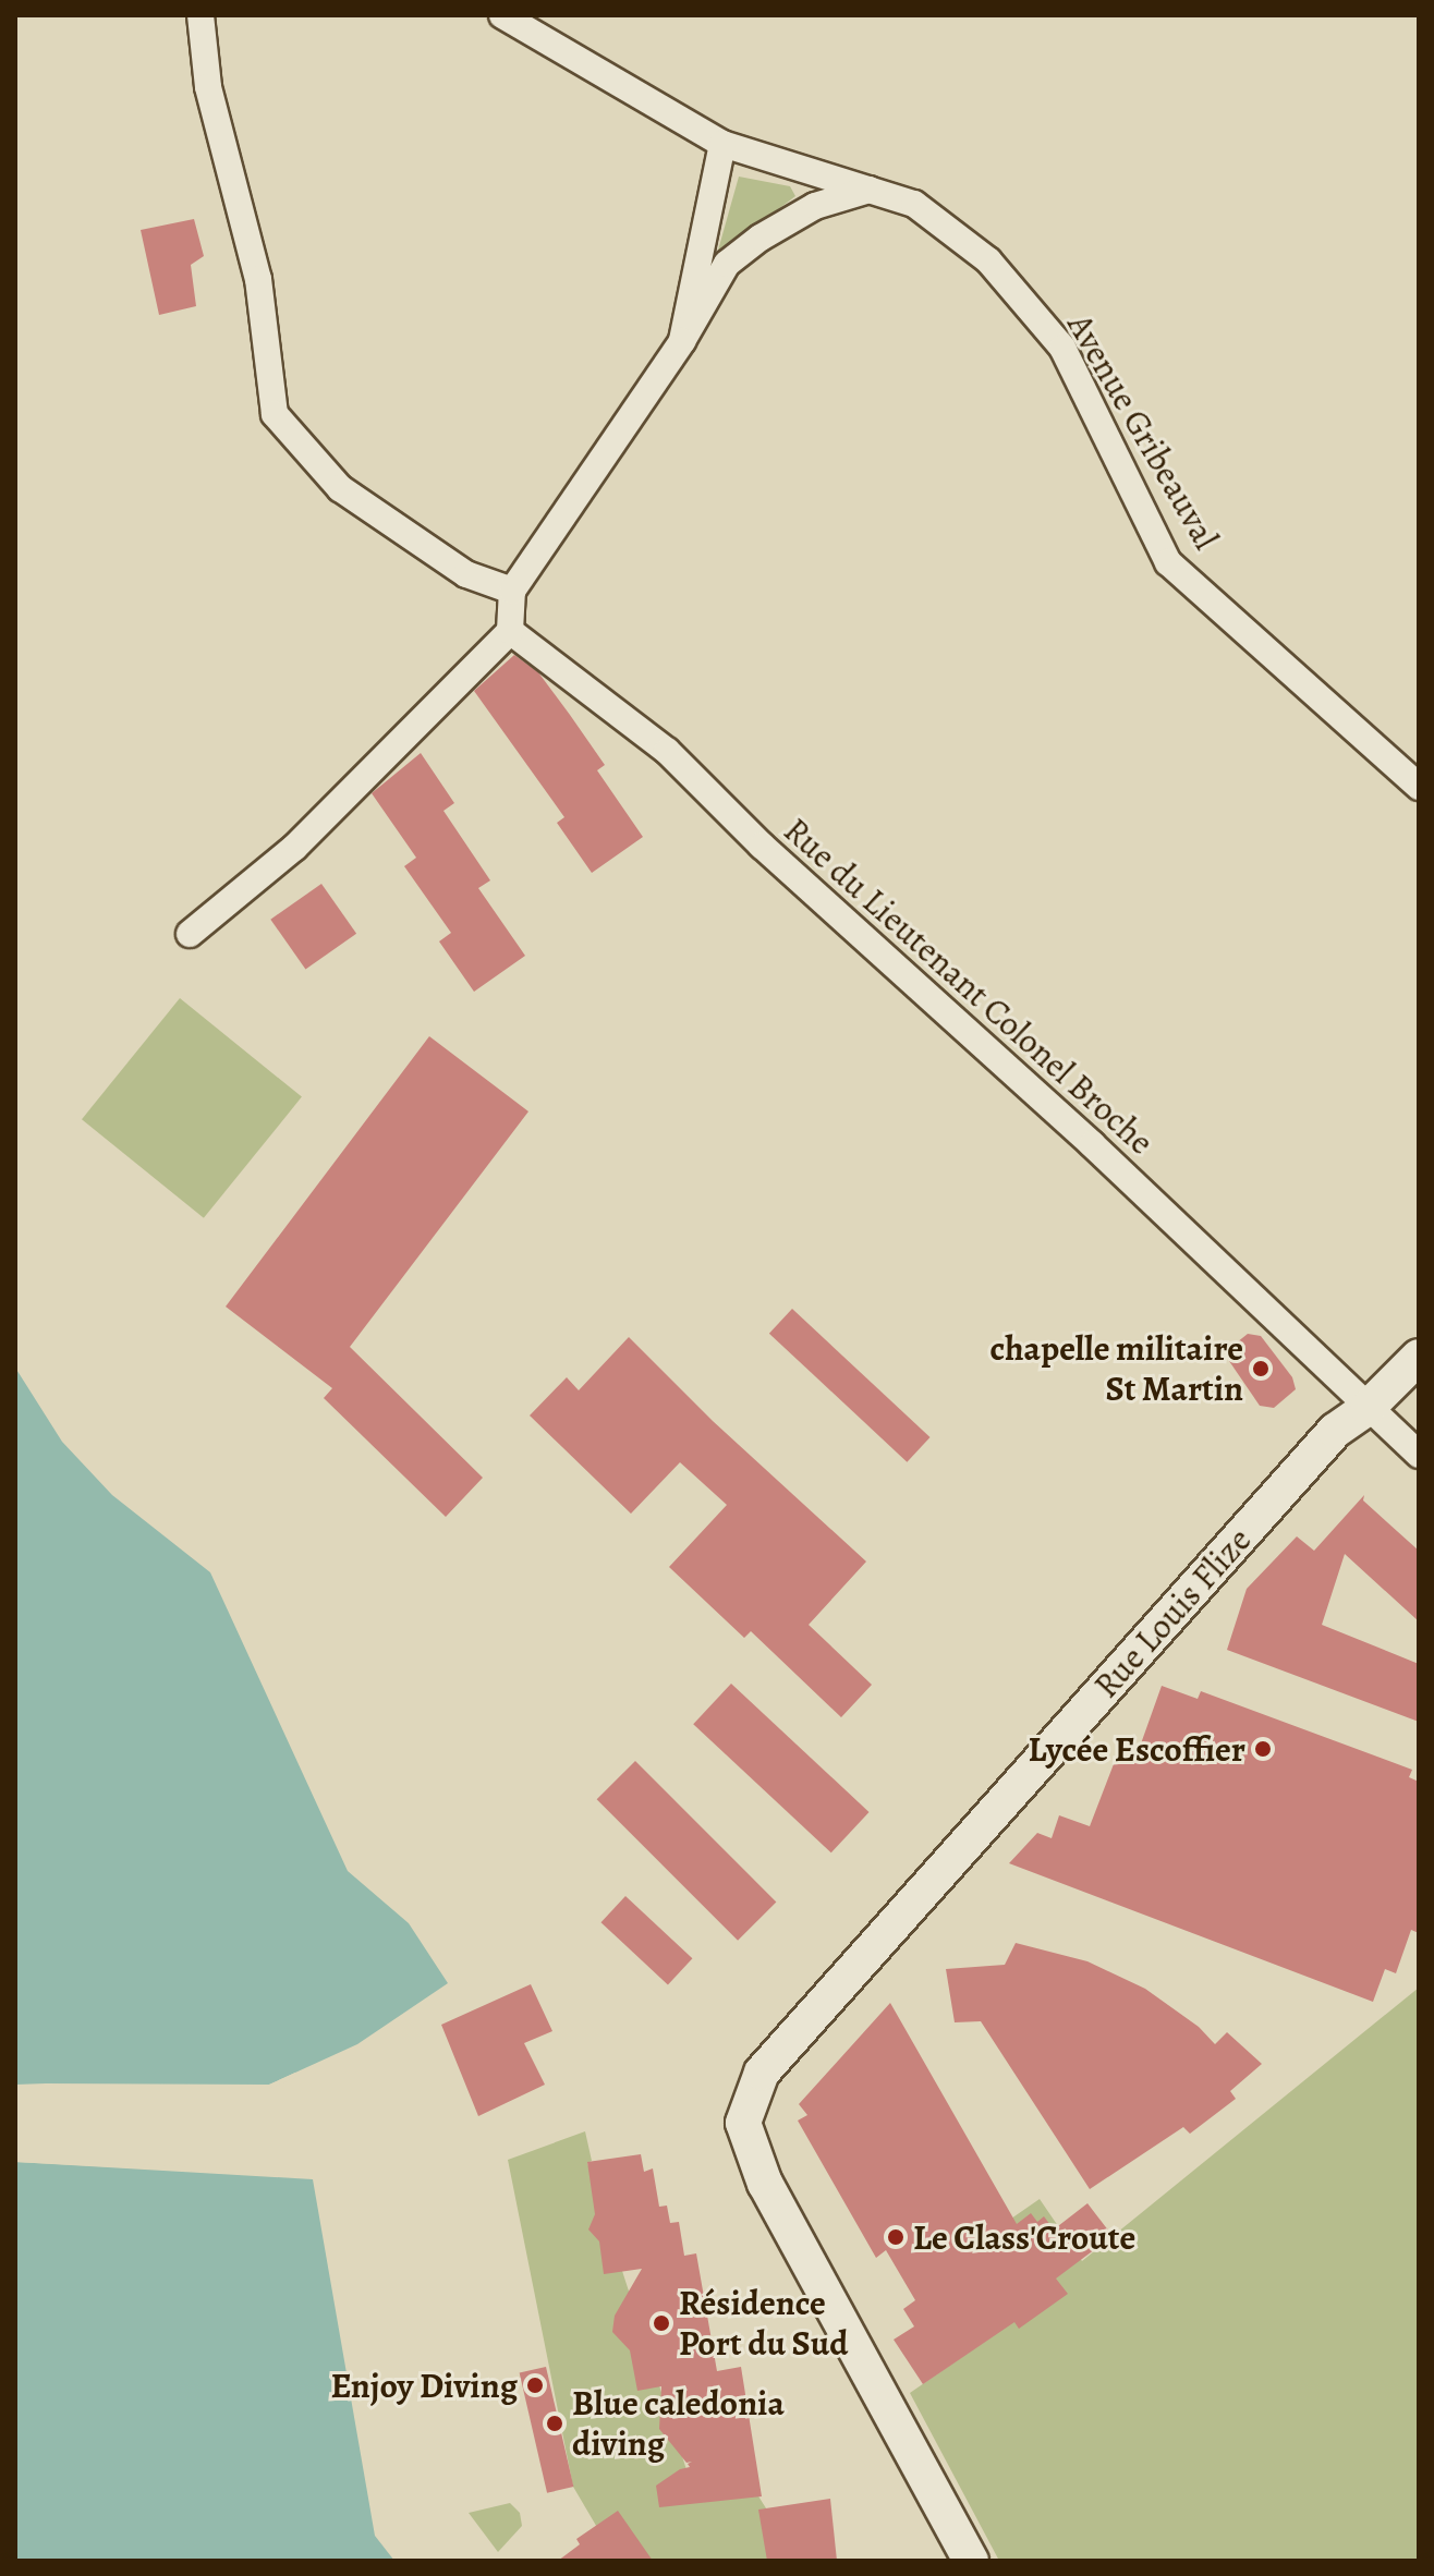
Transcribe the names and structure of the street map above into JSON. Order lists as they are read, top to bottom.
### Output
{
  "streets": {
    "street": ["Avenue Gribeauval", "Rue du Lieutenant Colonel Broche", "Rue Louis Flize"]
  },
  "crossings": [
    ["Rue du Lieutenant Colonel Broche", "Rue Louis Flize"]
  ],
  "places": [
    "chapelle militaire St Martin",
    "Lycée Escoffier",
    "Le Class'Croute",
    "Résidence Port du Sud",
    "Enjoy Diving",
    "Blue caledonia diving"
  ]
}
